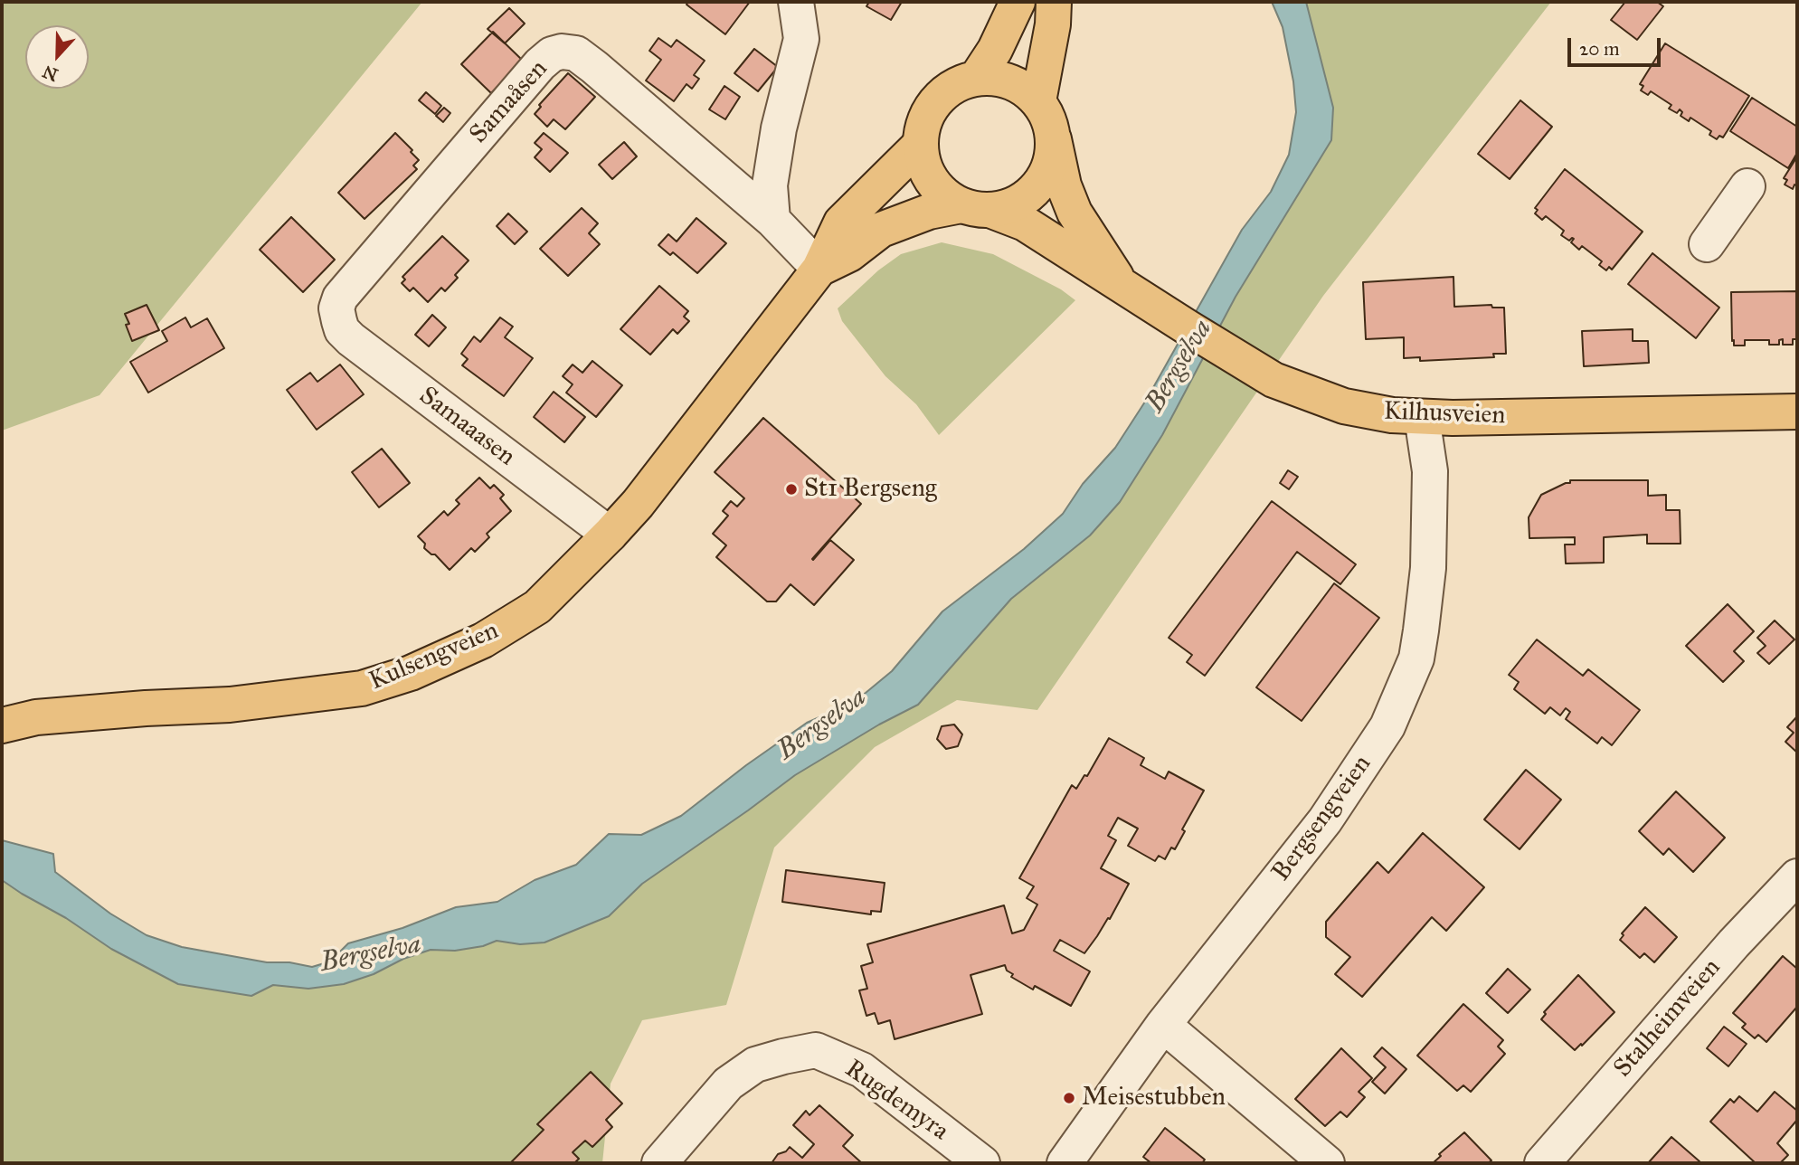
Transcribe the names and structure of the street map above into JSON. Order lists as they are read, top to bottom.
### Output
{
  "streets": {
    "main road": ["Kilhusveien", "Kulsengveien"],
    "street": [
      "Samaåsen",
      "Samaaasen",
      "Bergsengveien",
      "Stalheimveien",
      "Rugdemyra"
    ]
  },
  "crossings": [
    ["Samaåsen", "Samaaasen"],
    ["Samaåsen", "Kulsengveien"],
    ["Kilhusveien", "Kulsengveien"],
    ["Kilhusveien", "Bergsengveien"],
    ["Samaaasen", "Kulsengveien"]
  ],
  "water": ["Bergselva"],
  "places": ["St1 Bergseng", "Meisestubben"],
  "scale_bar": "20 m",
  "north": "bottom"
}
